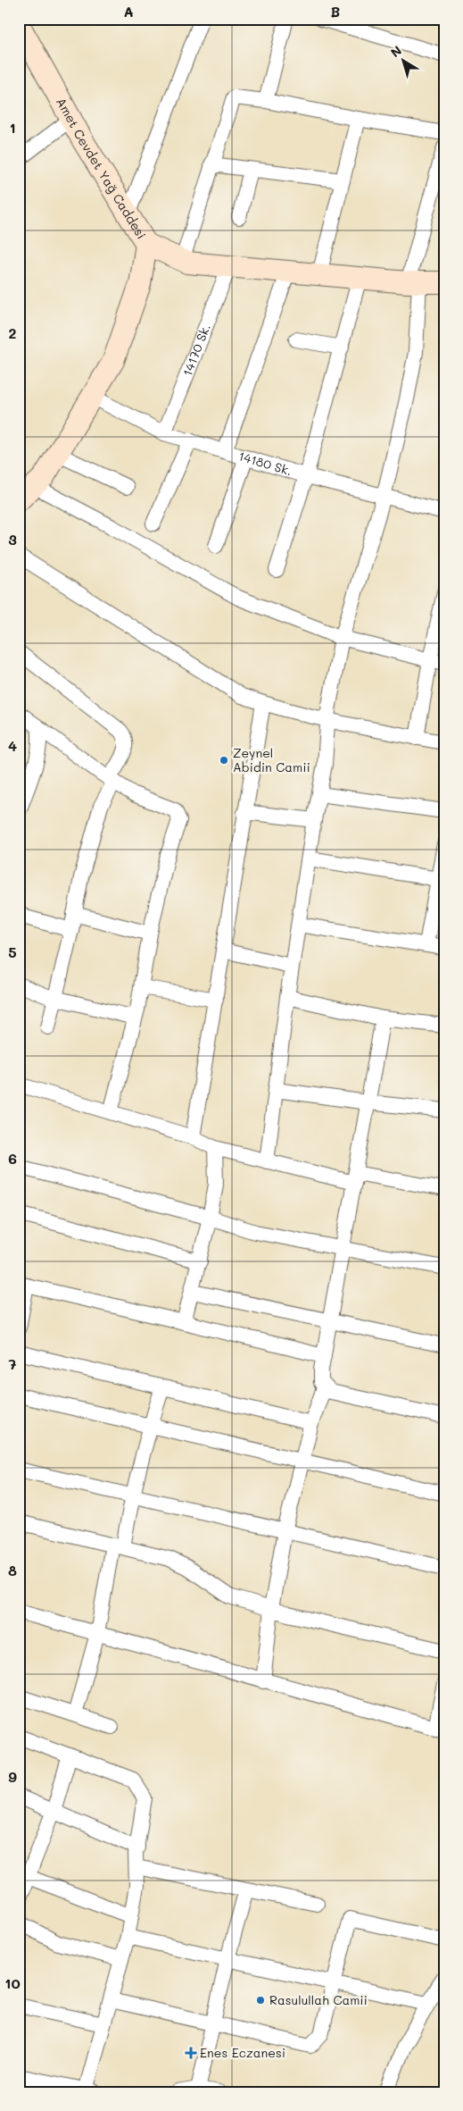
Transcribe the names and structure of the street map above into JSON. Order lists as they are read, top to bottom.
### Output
{
  "streets": {
    "main road": ["Amet Cevdet Yağ Caddesi"],
    "street": ["14170 Sk.", "14180 Sk."]
  },
  "crossings": [
    ["Amet Cevdet Yağ Caddesi", "14180 Sk."],
    ["14170 Sk.", "14180 Sk."]
  ],
  "places": {
    "other": ["Zeynel Abidin Camii", "Rasulullah Camii"],
    "health": ["Enes Eczanesi"]
  },
  "north": "top left",
  "grid": {
    "columns": ["A", "B"],
    "rows": [
      "1",
      "2",
      "3",
      "4",
      "5",
      "6",
      "7",
      "8",
      "9",
      "10"
    ]
  }
}
